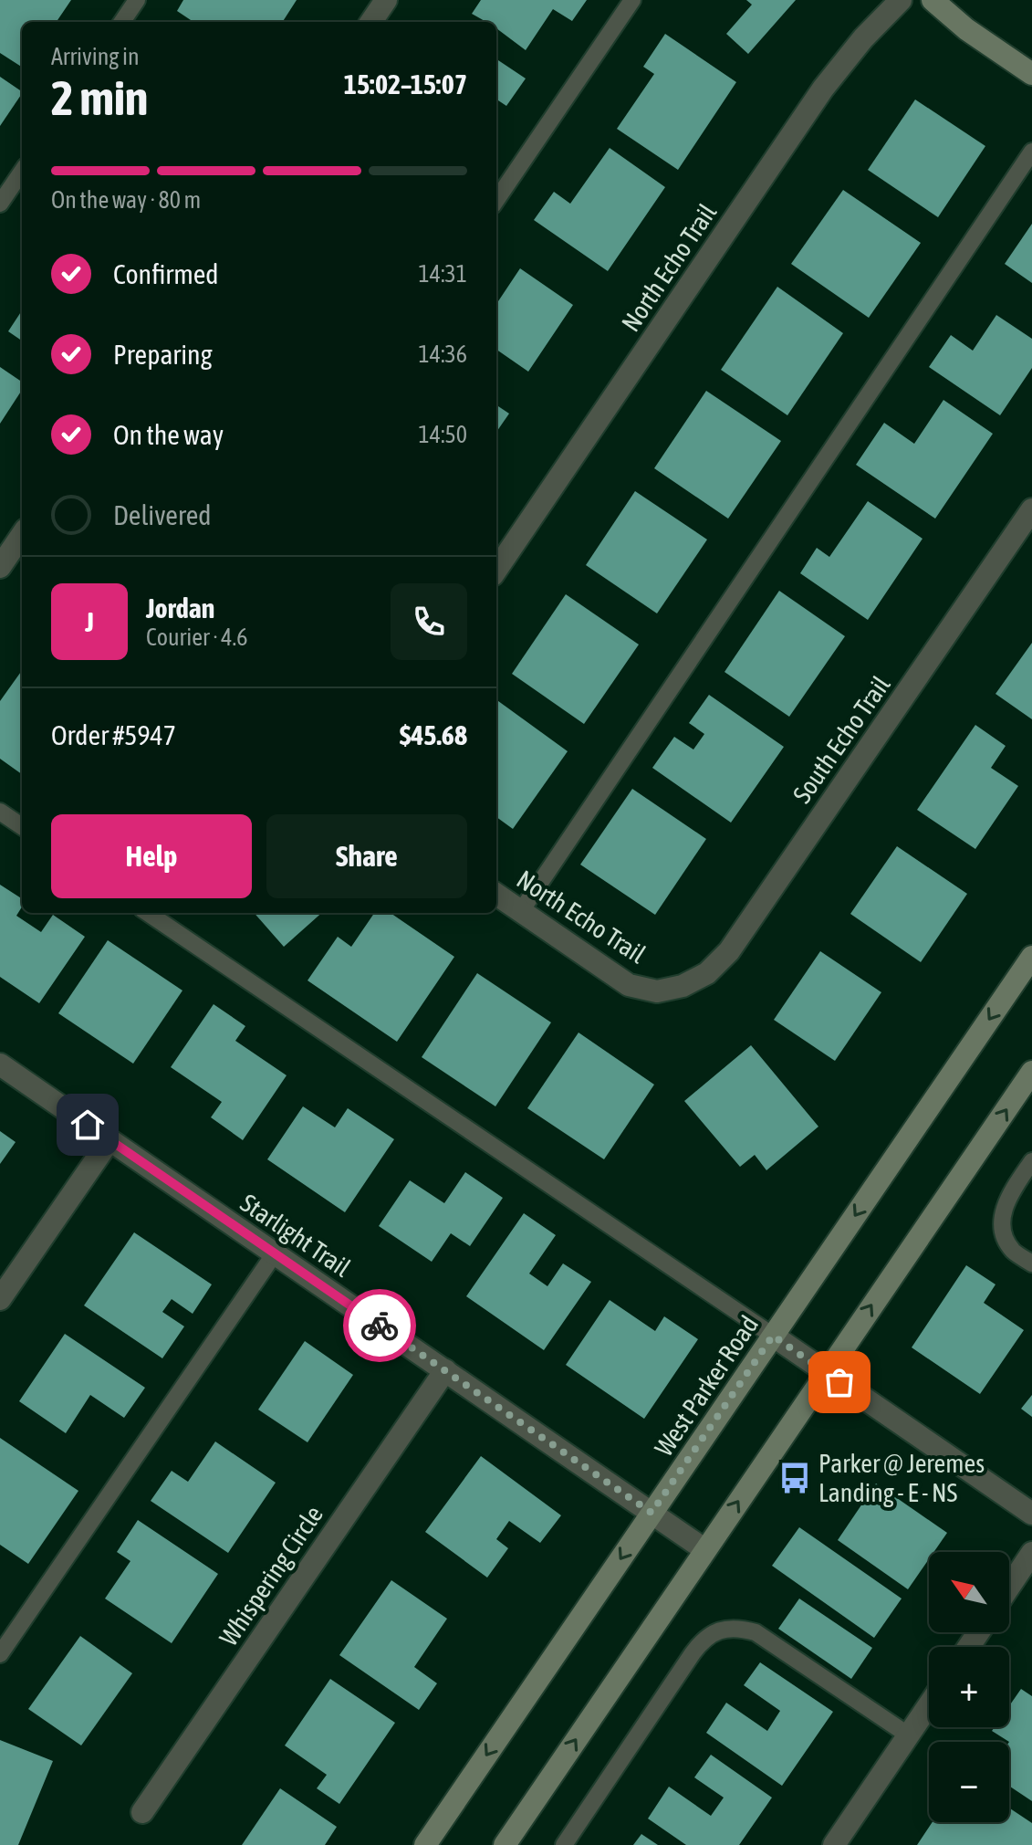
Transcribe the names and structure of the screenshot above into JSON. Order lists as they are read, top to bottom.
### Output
{
  "streets": {
    "main road": ["West Parker Road"],
    "street": [
      "North Echo Trail",
      "South Echo Trail",
      "Starlight Trail",
      "Whispering Circle"
    ]
  },
  "crossings": [
    ["North Echo Trail", "South Echo Trail"],
    ["Starlight Trail", "West Parker Road"],
    ["Starlight Trail", "Whispering Circle"]
  ],
  "places": {
    "bus stop": ["Parker @ Jeremes Landing - E - NS"]
  },
  "north": "top left",
  "page": {
    "heading": ["2 min", "Arriving in", "15:02–15:07"],
    "panel": [
      "Jordan",
      "Courier · 4.6",
      "Order #5947",
      "$45.68"
    ],
    "bar": "On the way · 80 m",
    "list": [
      ["Confirmed", "14:31"],
      ["Preparing", "14:36"],
      ["On the way", "14:50"],
      "Delivered"
    ],
    "round": "J",
    "buttons": ["Help", "Share"],
    "map_buttons": ["+", "−"]
  }
}
